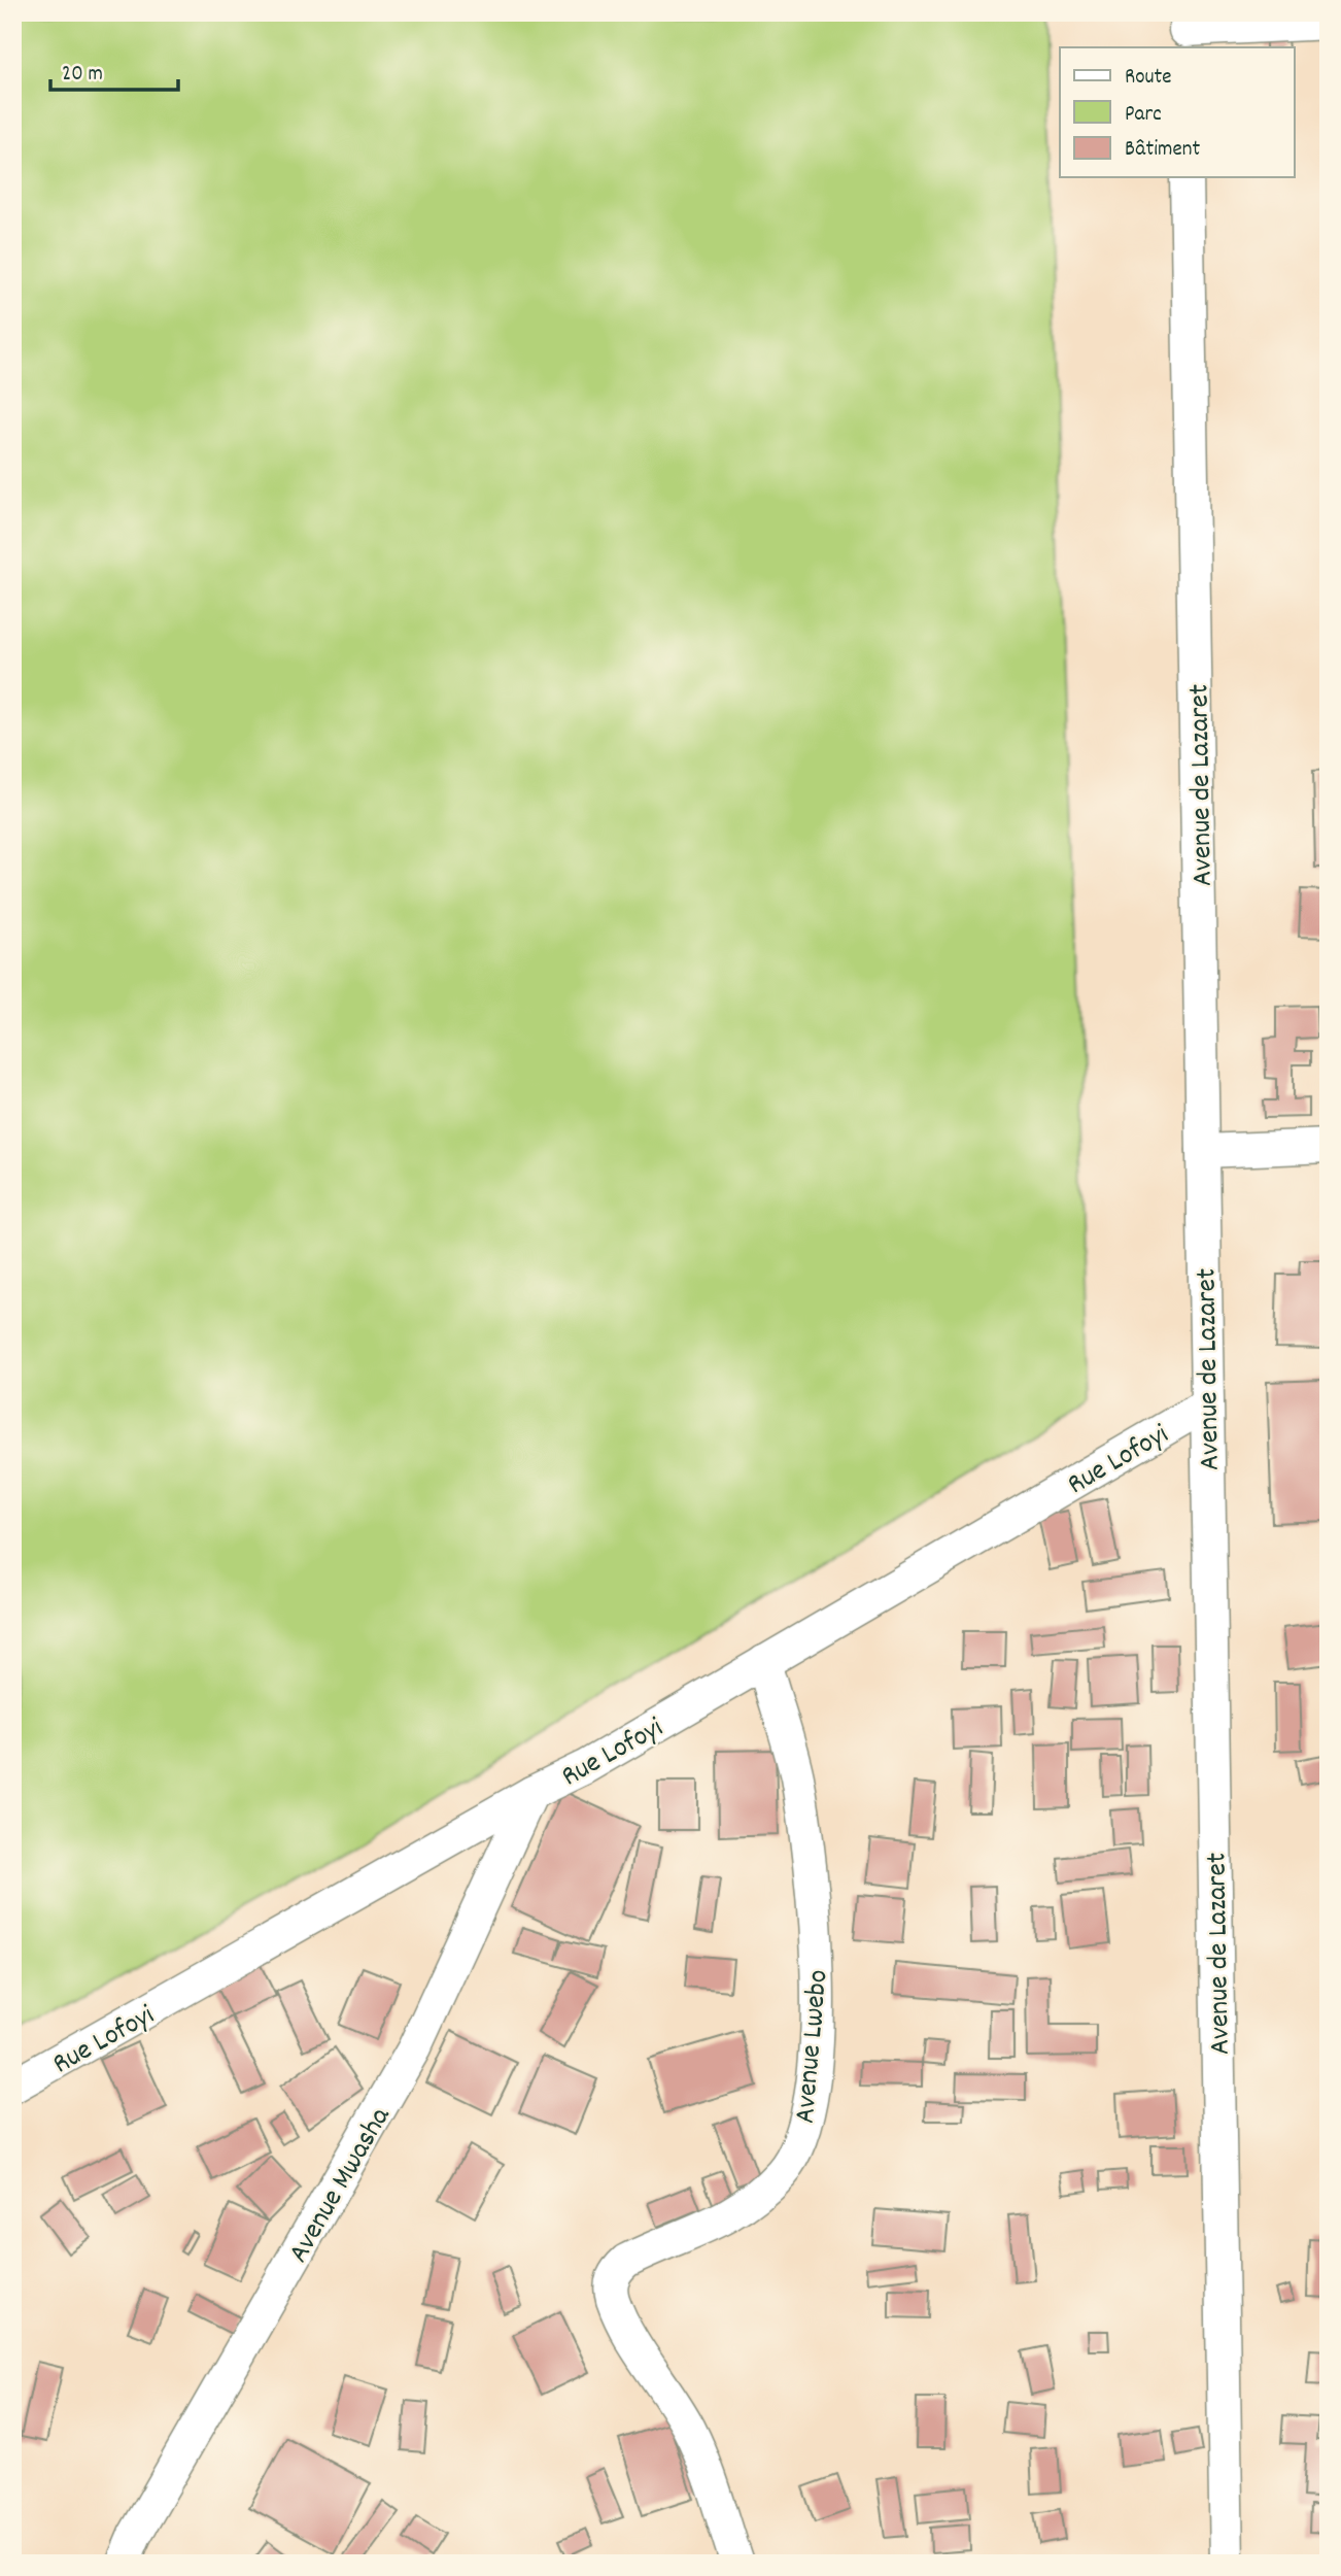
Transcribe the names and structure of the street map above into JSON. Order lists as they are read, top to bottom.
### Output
{
  "streets": {
    "street": [
      "Avenue de Lazaret",
      "Rue Lofoyi",
      "Avenue Lwebo",
      "Avenue Mwasha"
    ]
  },
  "crossings": [
    ["Avenue de Lazaret", "Rue Lofoyi"],
    ["Rue Lofoyi", "Avenue Lwebo"],
    ["Rue Lofoyi", "Avenue Mwasha"]
  ],
  "legend": ["Route", "Parc", "Bâtiment"],
  "scale_bar": "20 m"
}
